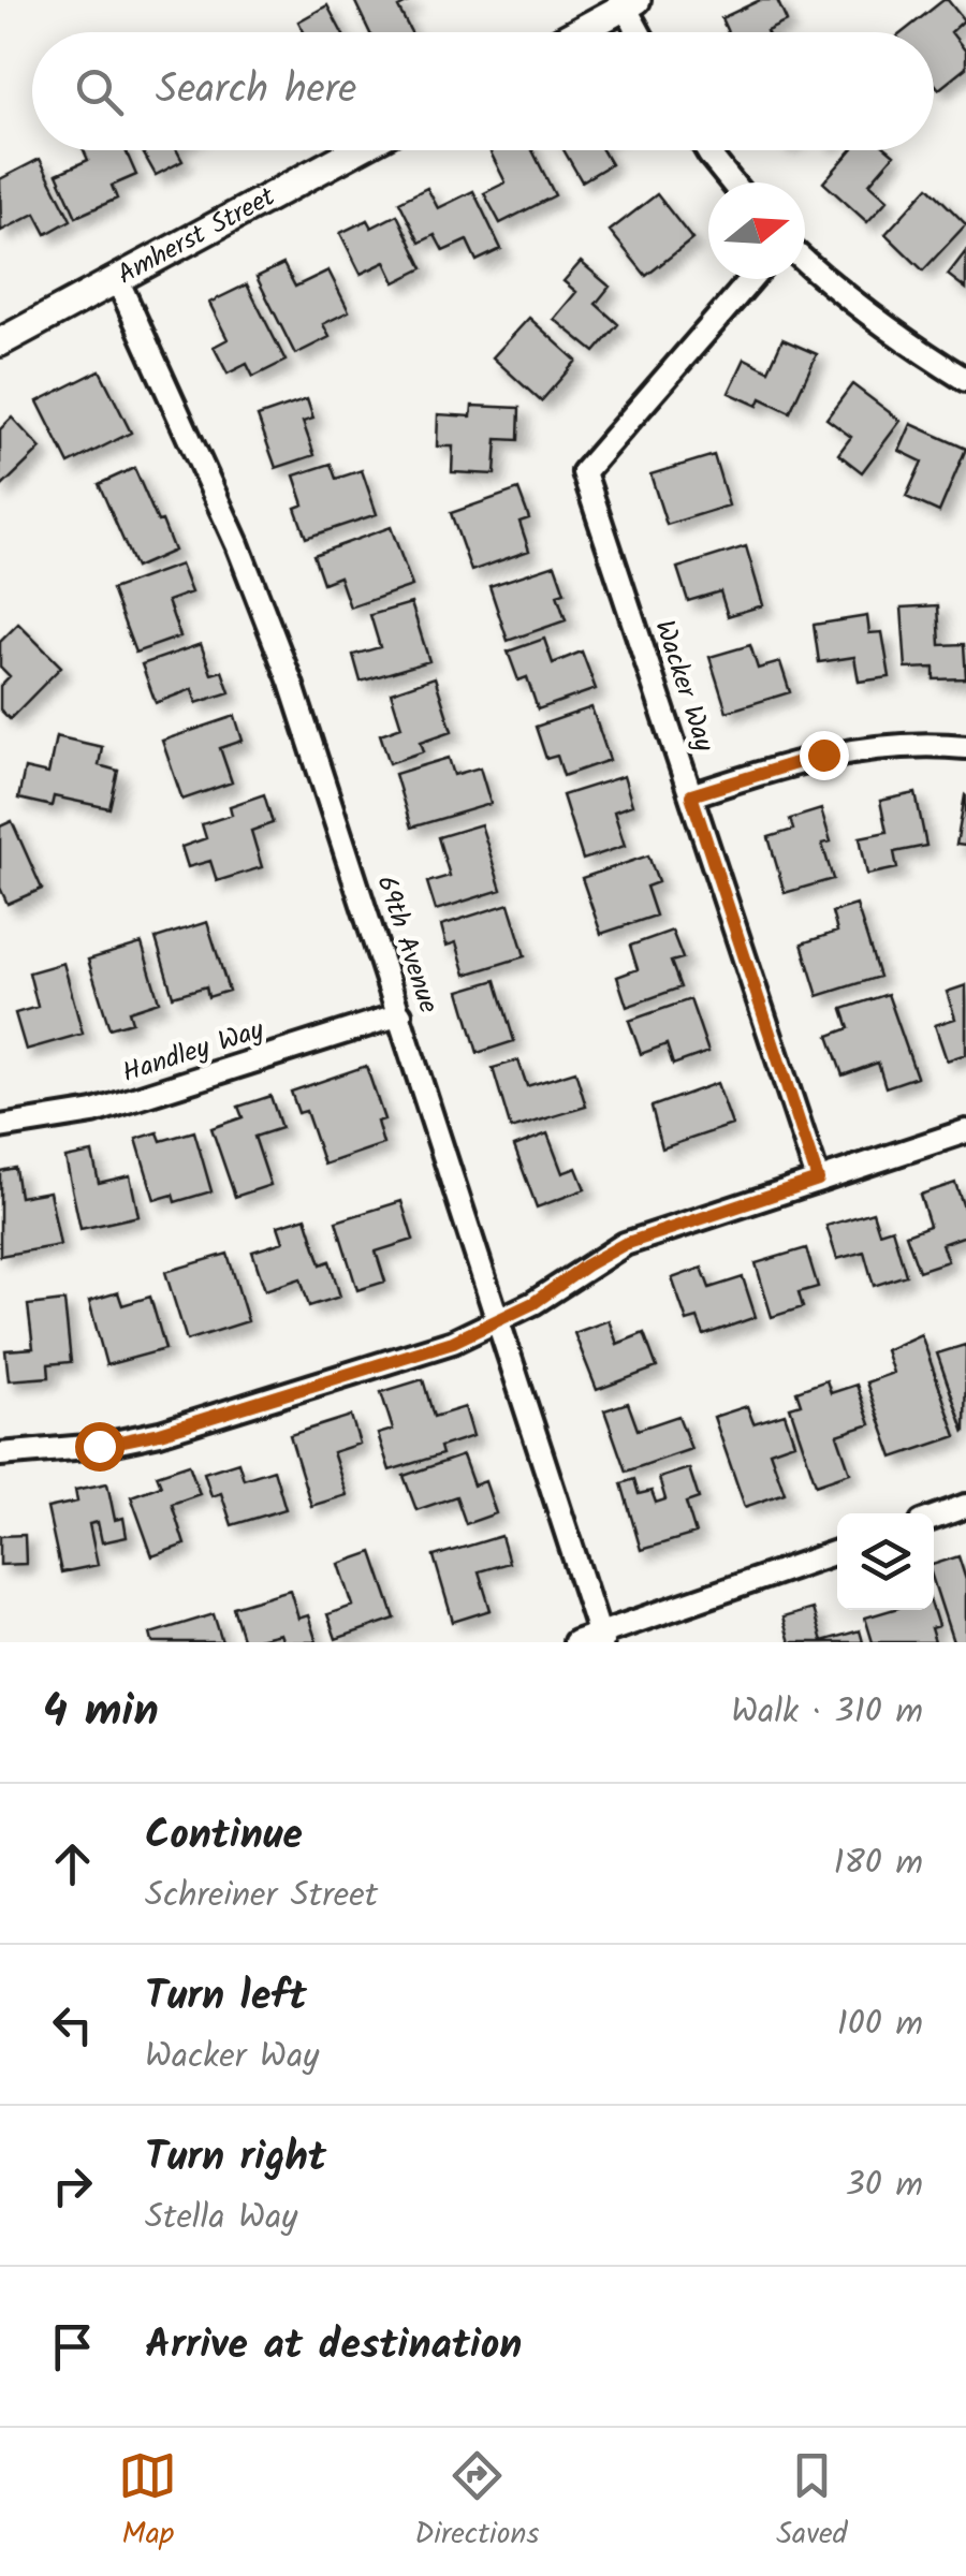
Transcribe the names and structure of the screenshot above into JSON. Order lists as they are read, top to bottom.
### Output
{
  "streets": {
    "street": [
      "Amherst Street",
      "Wacker Way",
      "69th Avenue",
      "Handley Way"
    ]
  },
  "crossings": [
    ["Amherst Street", "69th Avenue"],
    ["69th Avenue", "Handley Way"]
  ],
  "north": "right",
  "page": {
    "search": "Search here",
    "heading": ["4 min", "Walk · 310 m"],
    "list": [
      ["Continue", "Schreiner Street", "180 m"],
      ["Turn left", "Wacker Way", "100 m"],
      ["Turn right", "Stella Way", "30 m"],
      "Arrive at destination"
    ],
    "nav": ["Map", "Directions", "Saved"]
  }
}
